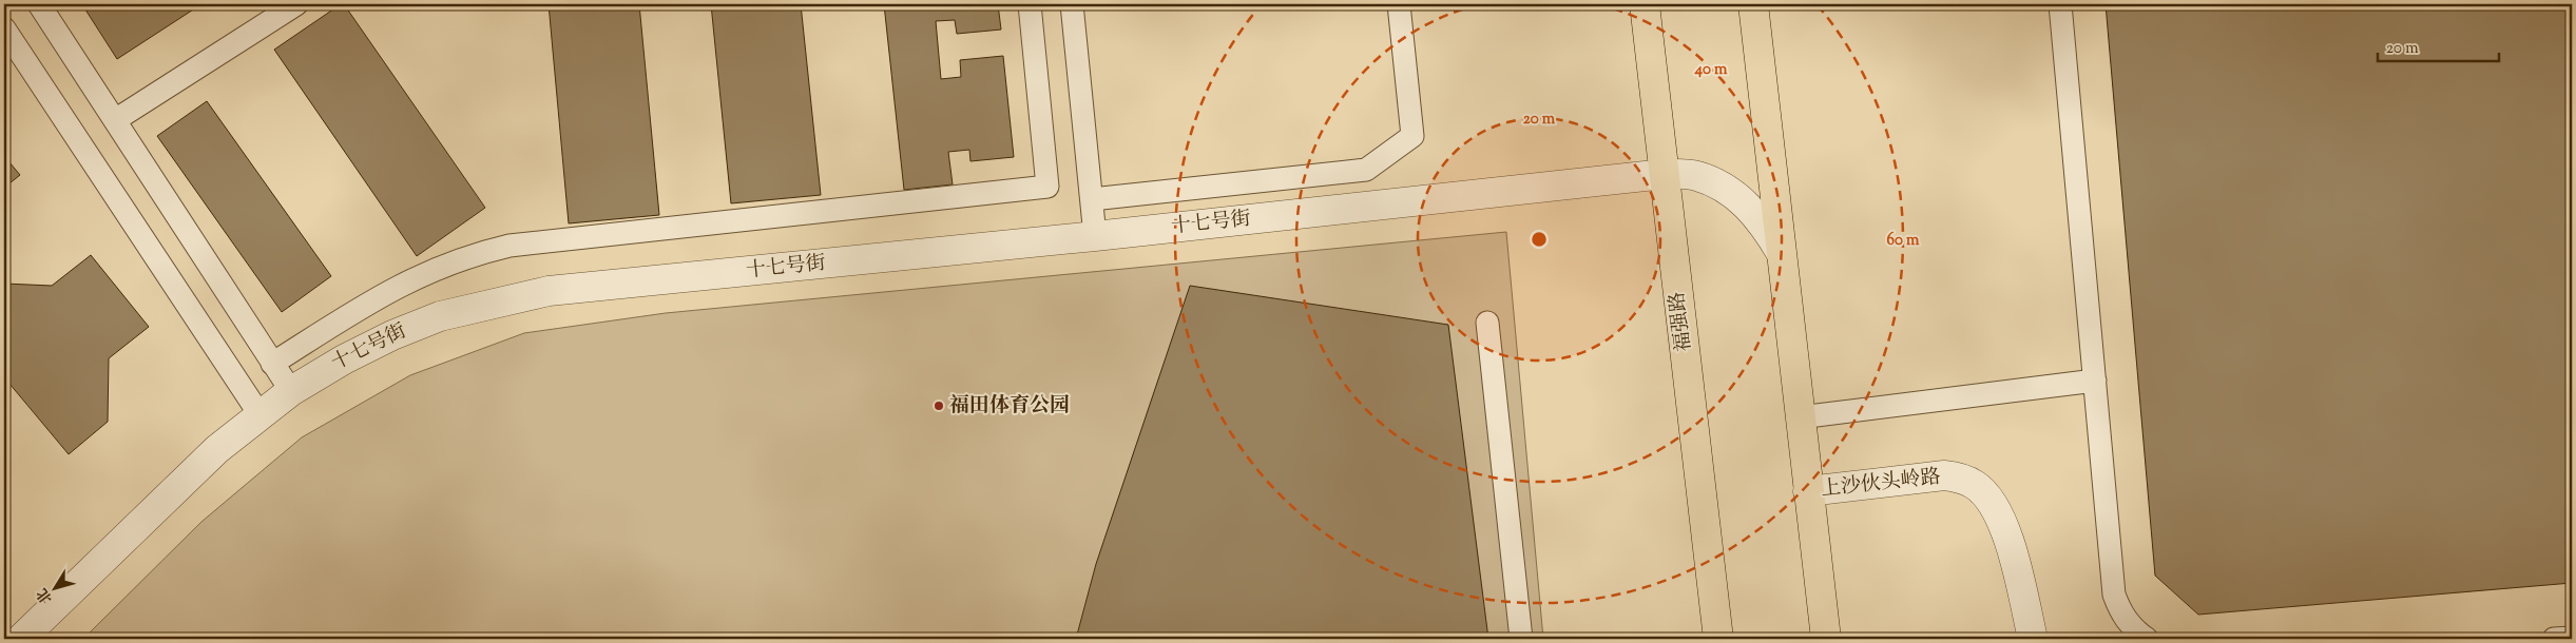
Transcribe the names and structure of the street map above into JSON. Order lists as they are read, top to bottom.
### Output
{
  "streets": {
    "main road": ["福强路"],
    "street": ["十七号街", "上沙伙头岭路"]
  },
  "crossings": [
    ["十七号街", "福强路"]
  ],
  "places": ["福田体育公园"],
  "scale_bar": "20 m",
  "north": "bottom left",
  "rings": ["40 m", "20 m", "60 m"]
}
